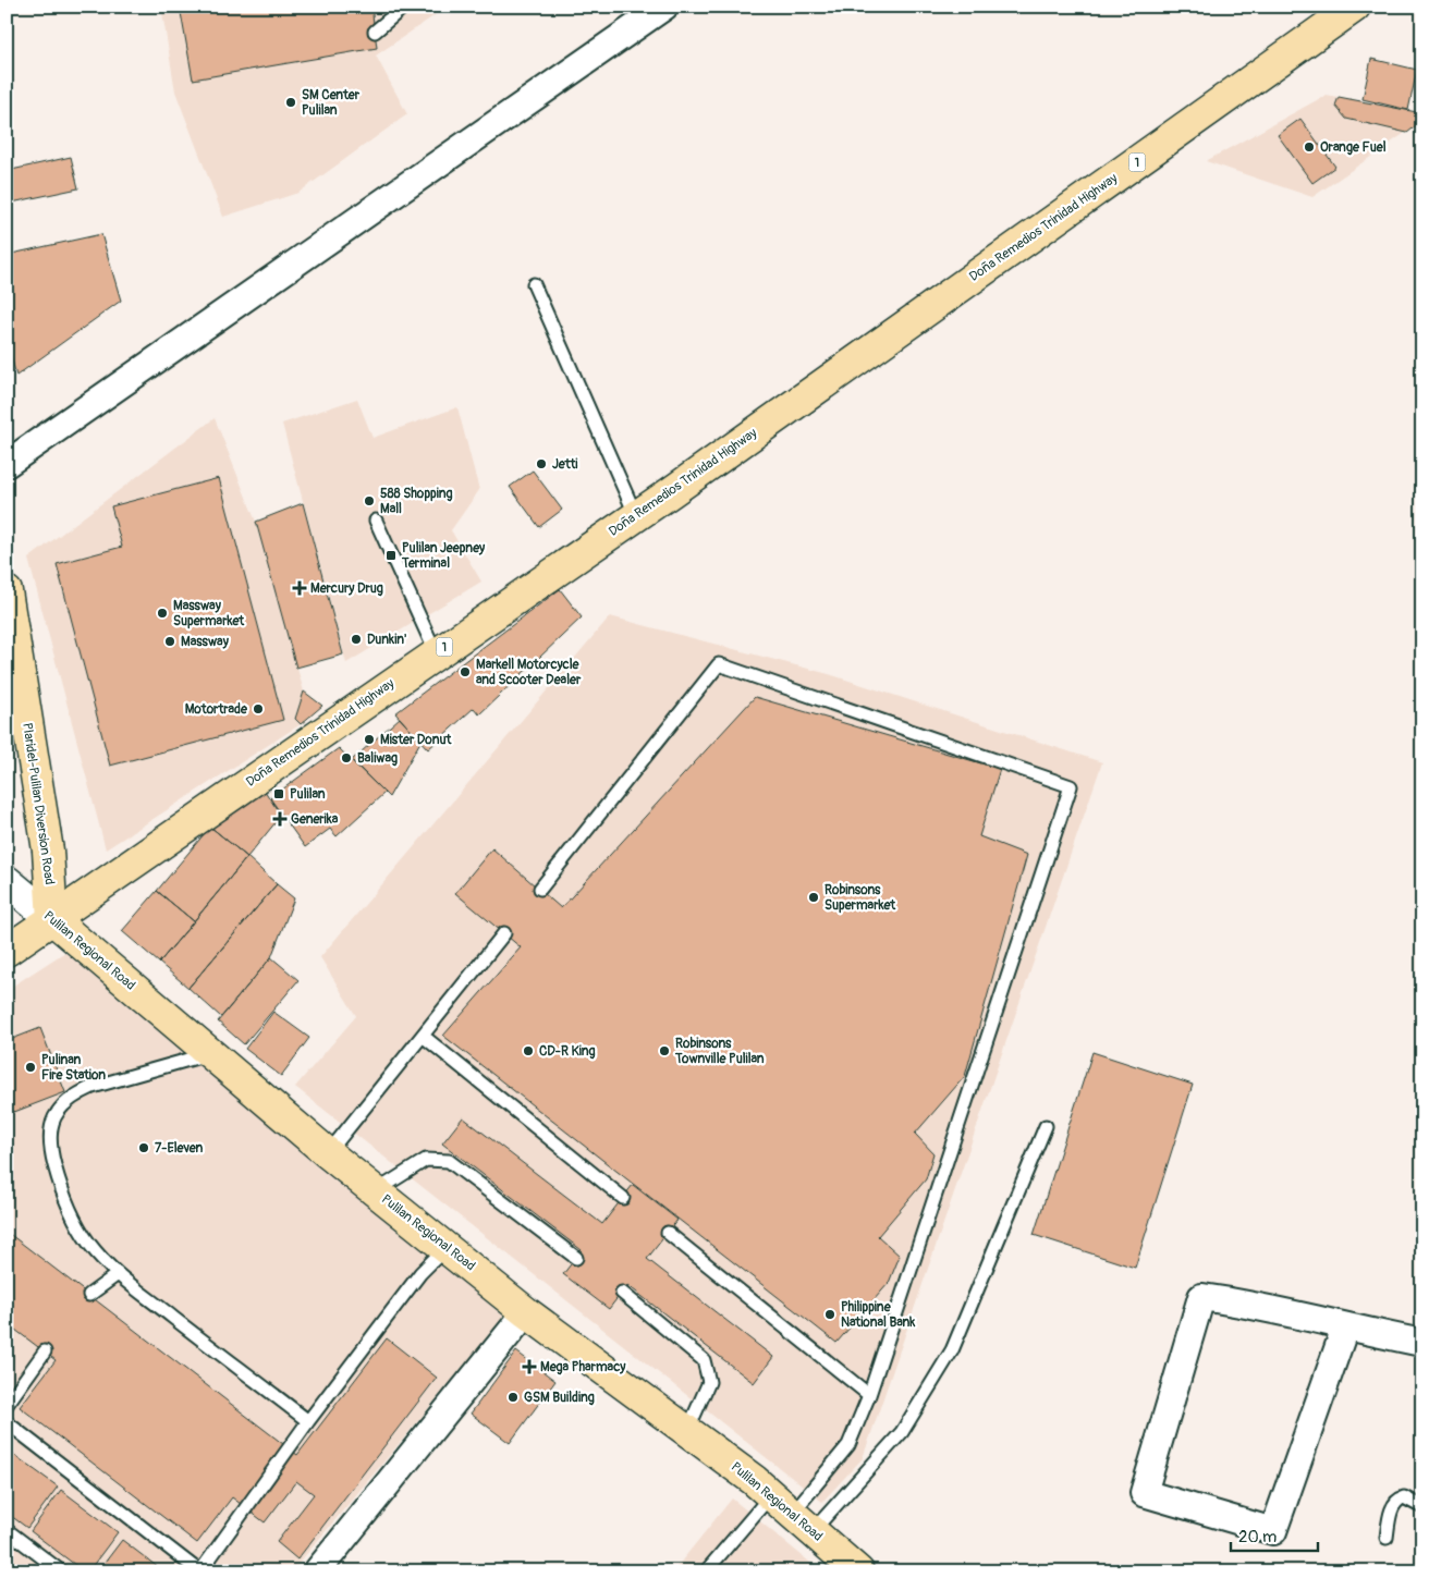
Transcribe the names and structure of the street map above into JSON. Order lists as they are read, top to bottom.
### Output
{
  "streets": {
    "main road": [
      "1",
      "Doña Remedios Trinidad Highway",
      "Plaridel-Pulilan Diversion Road",
      "Pulilan Regional Road"
    ]
  },
  "crossings": [
    ["Doña Remedios Trinidad Highway", "Plaridel-Pulilan Diversion Road"],
    ["Doña Remedios Trinidad Highway", "Pulilan Regional Road"],
    ["Plaridel-Pulilan Diversion Road", "Pulilan Regional Road"]
  ],
  "places": {
    "other": [
      "SM Center Pulilan",
      "Orange Fuel",
      "Jetti",
      "588 Shopping Mall",
      "Massway Supermarket",
      "Dunkin'",
      "Massway",
      "Markell Motorcycle and Scooter Dealer",
      "Motortrade",
      "Mister Donut",
      "Baliwag",
      "Robinsons Supermarket",
      "CD-R King",
      "Robinsons Townville Pulilan",
      "Pulinan Fire Station",
      "7-Eleven",
      "Philippine National Bank",
      "GSM Building"
    ],
    "transit": ["Pulilan Jeepney Terminal", "Pulilan"],
    "health": ["Mercury Drug", "Generika", "Mega Pharmacy"]
  },
  "scale_bar": "20 m"
}
